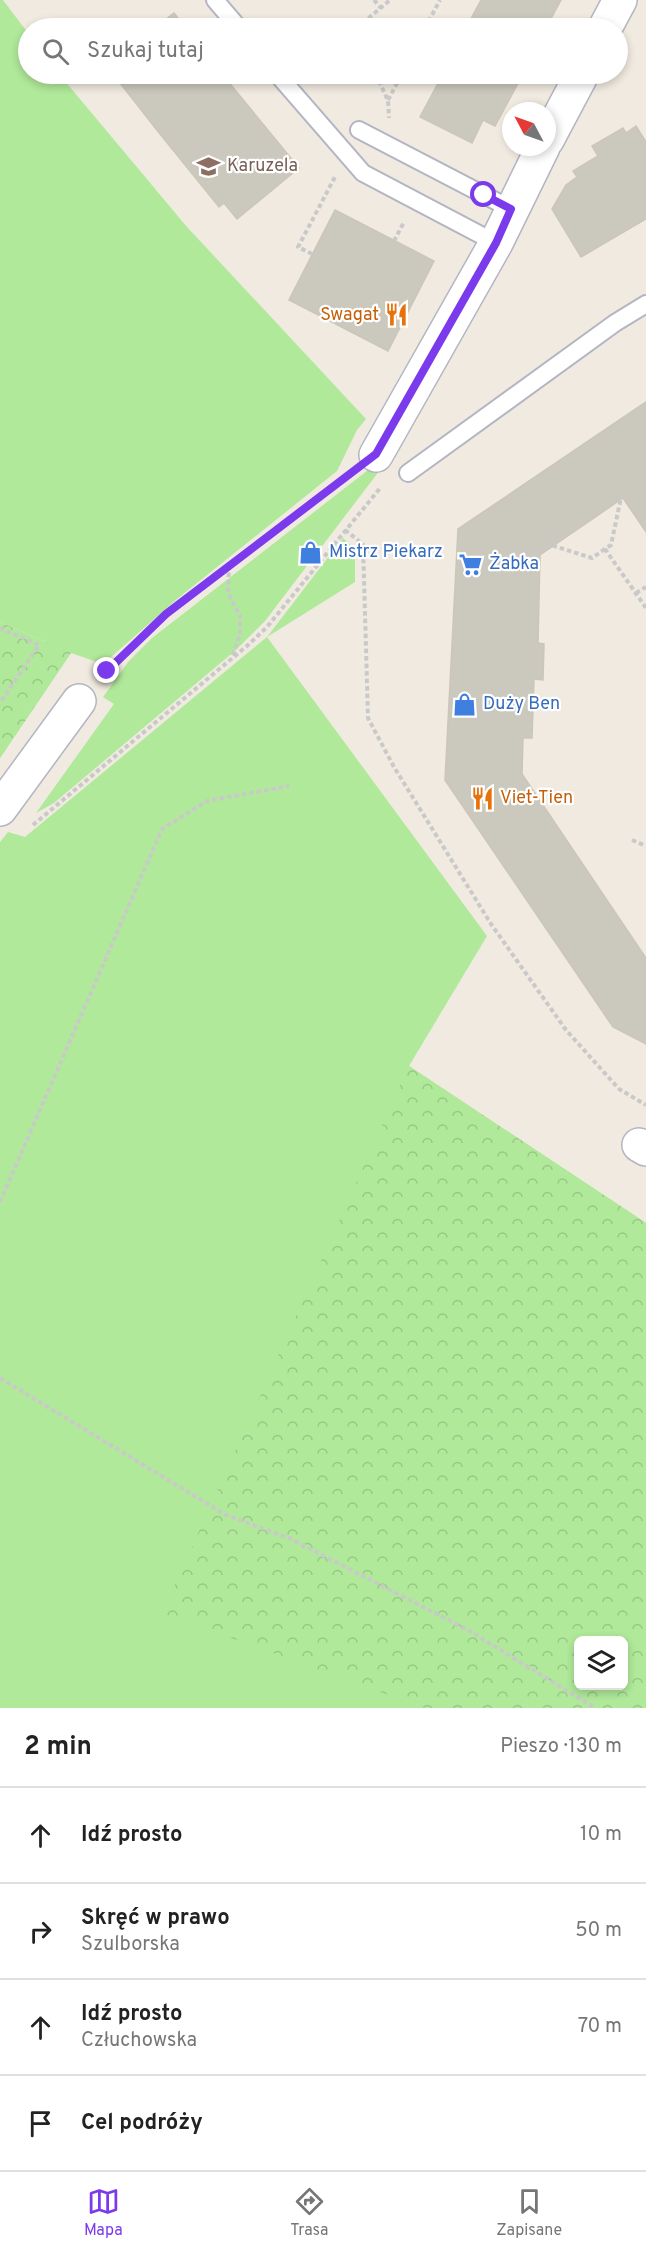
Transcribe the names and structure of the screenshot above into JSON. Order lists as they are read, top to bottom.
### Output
{
  "places": {
    "school or university": ["Karuzela"],
    "restaurant": ["Swagat", "Viet-Tien"],
    "shop": ["Mistrz Piekarz", "Duży Ben"],
    "supermarket": ["Żabka"]
  },
  "north": "top left",
  "page": {
    "search": "Szukaj tutaj",
    "heading": ["2 min", "Pieszo · 130 m"],
    "list": [
      ["Idź prosto", "10 m"],
      ["Skręć w prawo", "Szulborska", "50 m"],
      ["Idź prosto", "Człuchowska", "70 m"],
      "Cel podróży"
    ],
    "nav": ["Mapa", "Trasa", "Zapisane"]
  }
}
